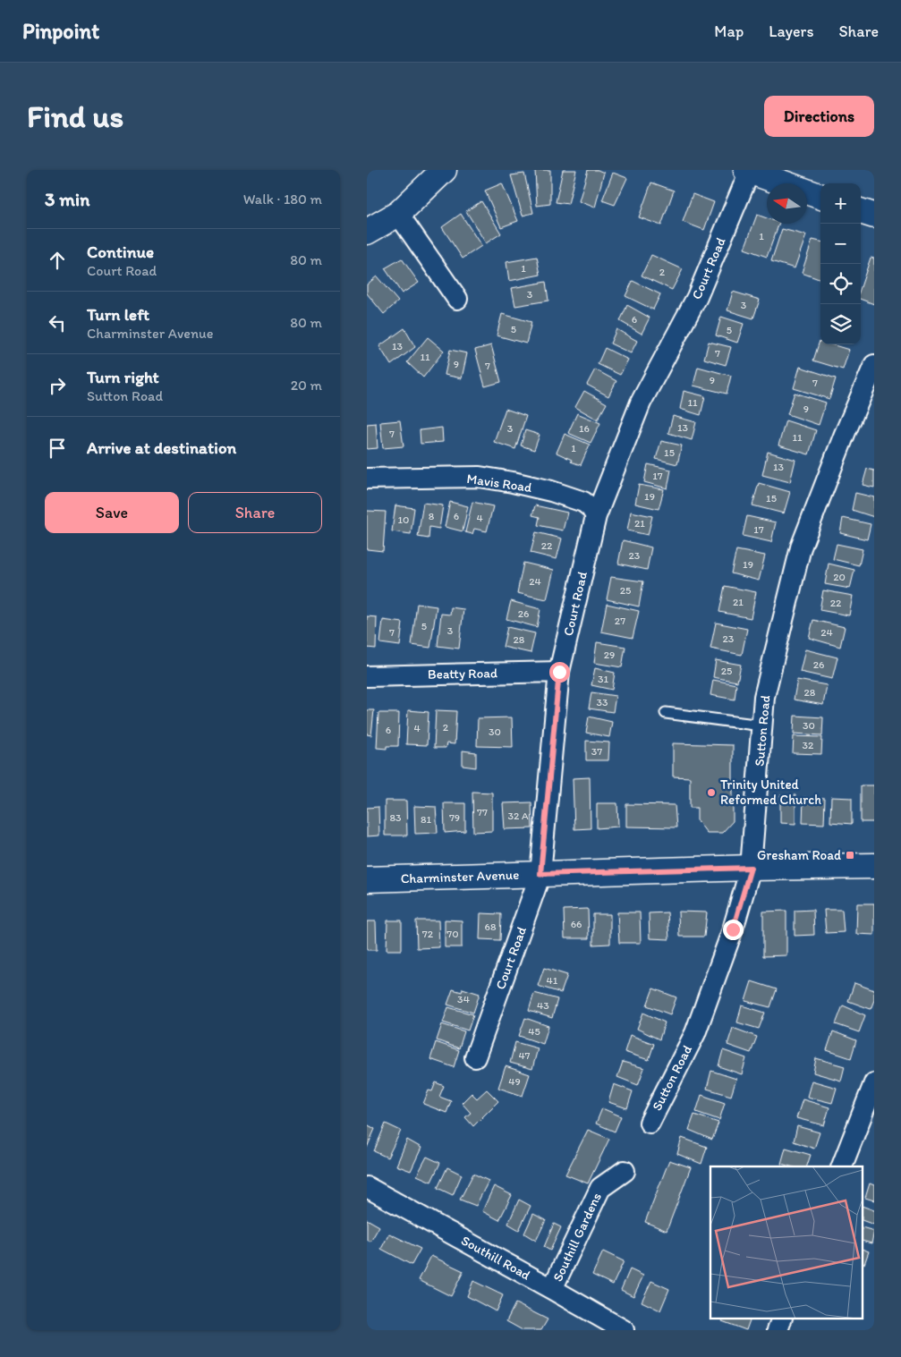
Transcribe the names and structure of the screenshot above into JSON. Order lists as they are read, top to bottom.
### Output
{
  "streets": {
    "street": [
      "Court Road",
      "Mavis Road",
      "Beatty Road",
      "Sutton Road",
      "Charminster Avenue",
      "Southill Gardens",
      "Southill Road"
    ]
  },
  "crossings": [
    ["Court Road", "Mavis Road"],
    ["Court Road", "Beatty Road"],
    ["Court Road", "Charminster Avenue"],
    ["Sutton Road", "Charminster Avenue"],
    ["Southill Gardens", "Southill Road"]
  ],
  "places": {
    "other": ["Trinity United Reformed Church"],
    "transit": ["Gresham Road"]
  },
  "house_numbers": [
    "1",
    "1",
    "2",
    "3",
    "3",
    "6",
    "5",
    "5",
    "13",
    "7",
    "11",
    "9",
    "7",
    "9",
    "7",
    "11",
    "9",
    "13",
    "3",
    "16",
    "7",
    "11",
    "1",
    "15",
    "13",
    "17",
    "19",
    "15",
    "8",
    "6",
    "4",
    "10",
    "21",
    "17",
    "22",
    "23",
    "19",
    "20",
    "24",
    "25",
    "21",
    "22",
    "26",
    "27",
    "5",
    "3",
    "7",
    "24",
    "23",
    "28",
    "29",
    "26",
    "25",
    "31",
    "28",
    "33",
    "30",
    "2",
    "4",
    "6",
    "30",
    "32",
    "37",
    "77",
    "32 A",
    "83",
    "79",
    "81",
    "66",
    "68",
    "72",
    "70",
    "41",
    "34",
    "43",
    "45",
    "47",
    "49"
  ],
  "north": "left",
  "page": {
    "header": "Pinpoint",
    "nav": ["Map", "Layers", "Share"],
    "buttons": [
      "Directions",
      ["Save", "Share"]
    ],
    "title": "Find us",
    "heading": ["3 min", "Walk · 180 m"],
    "map_buttons": ["+", "−"],
    "list": [
      ["Continue", "Court Road", "80 m"],
      ["Turn left", "Charminster Avenue", "80 m"],
      ["Turn right", "Sutton Road", "20 m"],
      "Arrive at destination"
    ]
  }
}
